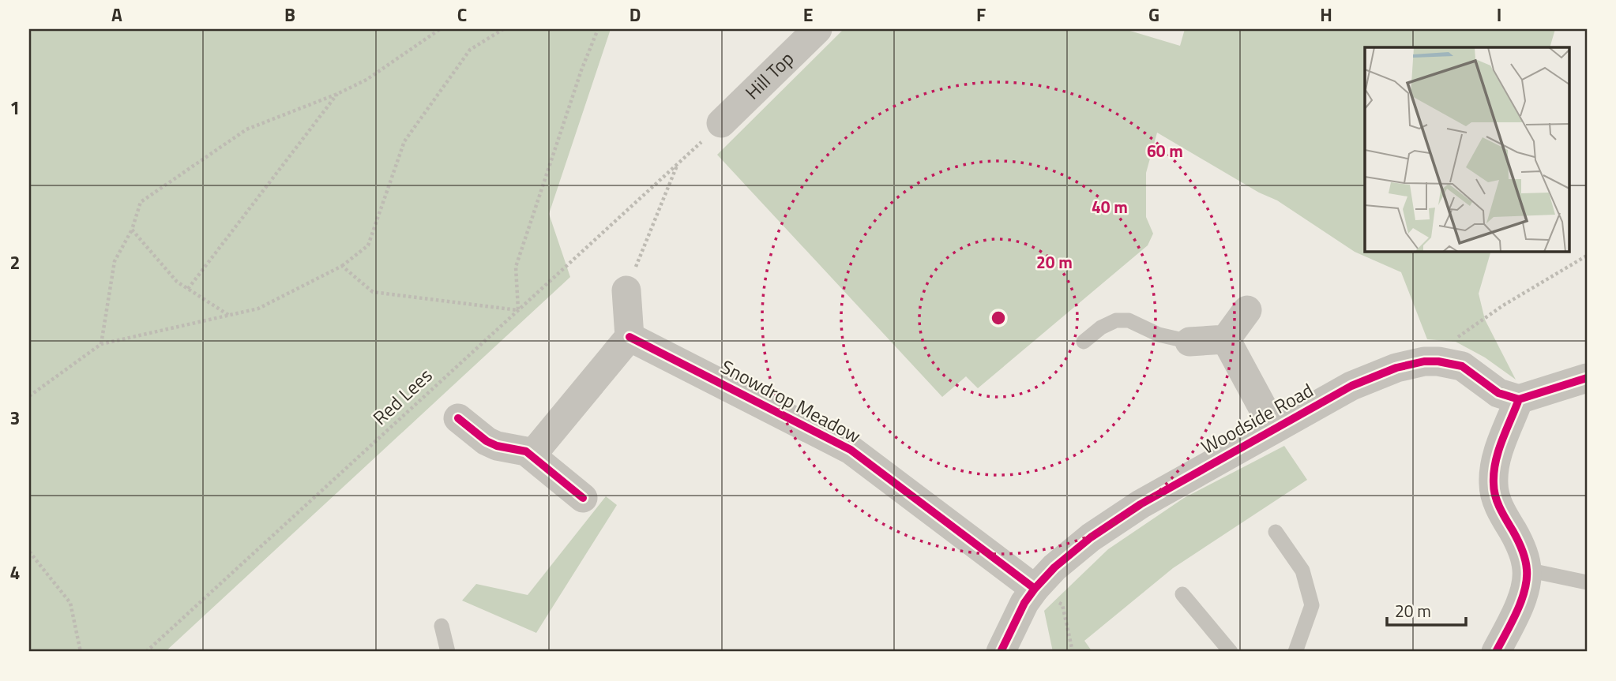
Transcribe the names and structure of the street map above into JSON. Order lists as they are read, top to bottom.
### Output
{
  "streets": {
    "street": ["Hill Top", "Snowdrop Meadow", "Woodside Road"],
    "path": ["Red Lees"]
  },
  "crossings": [
    ["Snowdrop Meadow", "Woodside Road"]
  ],
  "scale_bar": "20 m",
  "grid": {
    "columns": [
      "A",
      "B",
      "C",
      "D",
      "E",
      "F",
      "G",
      "H",
      "I"
    ],
    "rows": [
      "1",
      "2",
      "3",
      "4"
    ]
  },
  "rings": ["60 m", "40 m", "20 m"]
}
